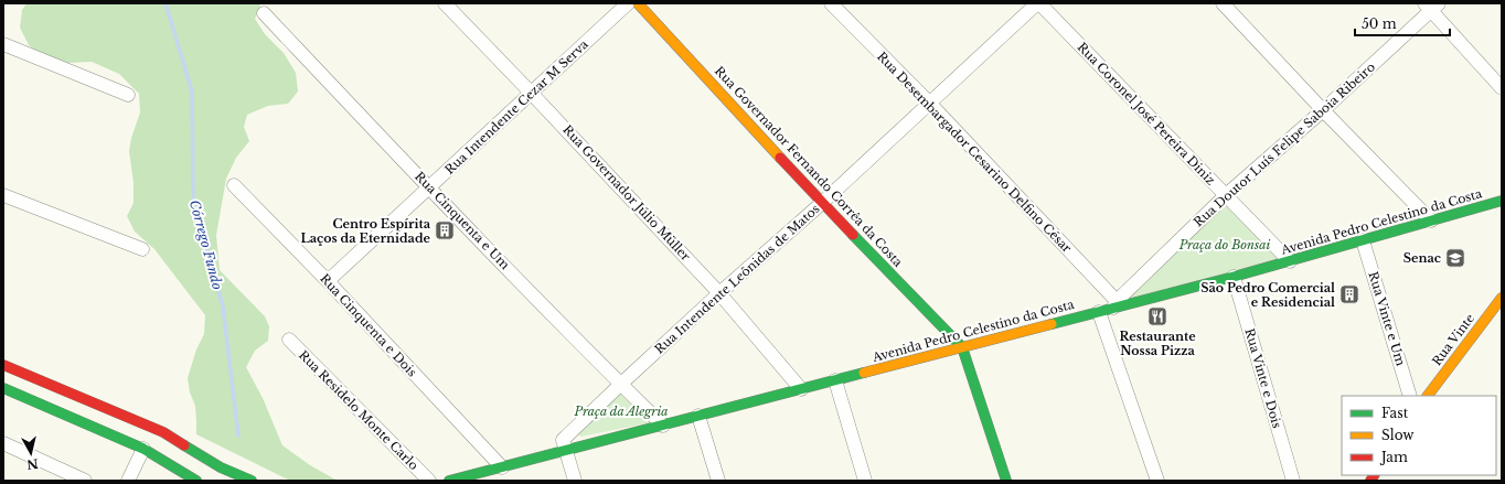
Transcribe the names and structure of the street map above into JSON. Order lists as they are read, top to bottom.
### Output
{
  "streets": {
    "street": [
      "Rua Intendente Cezar M Serva",
      "Rua Coronel José Pereira Diniz",
      "Rua Doutor Luís Felipe Saboia Ribeiro",
      "Rua Desembargador Cesarino Delfino César",
      "Rua Governador Fernando Corrêa da Costa",
      "Rua Governador Júlio Müller",
      "Rua Cinquenta e Um",
      "Avenida Pedro Celestino da Costa",
      "Rua Intendente Leônidas de Matos",
      "Rua Vinte e Um",
      "Rua Cinquenta e Dois",
      "Rua Vinte",
      "Rua Vinte e Dois",
      "Rua Residelo Monte Carlo"
    ]
  },
  "crossings": [
    ["Rua Intendente Cezar M Serva", "Rua Governador Júlio Müller"],
    ["Rua Intendente Cezar M Serva", "Rua Cinquenta e Um"],
    ["Rua Intendente Cezar M Serva", "Rua Cinquenta e Dois"],
    ["Rua Coronel José Pereira Diniz", "Rua Doutor Luís Felipe Saboia Ribeiro"],
    ["Rua Coronel José Pereira Diniz", "Avenida Pedro Celestino da Costa"],
    ["Rua Coronel José Pereira Diniz", "Rua Intendente Leônidas de Matos"],
    ["Rua Doutor Luís Felipe Saboia Ribeiro", "Rua Desembargador Cesarino Delfino César"],
    ["Rua Doutor Luís Felipe Saboia Ribeiro", "Avenida Pedro Celestino da Costa"],
    ["Rua Desembargador Cesarino Delfino César", "Avenida Pedro Celestino da Costa"],
    ["Rua Desembargador Cesarino Delfino César", "Rua Intendente Leônidas de Matos"],
    ["Rua Governador Fernando Corrêa da Costa", "Avenida Pedro Celestino da Costa"],
    ["Rua Governador Fernando Corrêa da Costa", "Rua Intendente Leônidas de Matos"],
    ["Rua Governador Júlio Müller", "Avenida Pedro Celestino da Costa"],
    ["Rua Governador Júlio Müller", "Rua Intendente Leônidas de Matos"],
    ["Rua Cinquenta e Um", "Avenida Pedro Celestino da Costa"],
    ["Rua Cinquenta e Um", "Rua Intendente Leônidas de Matos"],
    ["Avenida Pedro Celestino da Costa", "Rua Intendente Leônidas de Matos"],
    ["Avenida Pedro Celestino da Costa", "Rua Vinte e Um"],
    ["Avenida Pedro Celestino da Costa", "Rua Cinquenta e Dois"],
    ["Avenida Pedro Celestino da Costa", "Rua Vinte e Dois"]
  ],
  "water": ["Córrego Fundo"],
  "parks": ["Praça do Bonsai", "Praça da Alegria"],
  "places": {
    "building": ["Centro Espírita Laços da Eternidade", "São Pedro Comercial e Residencial"],
    "school or university": ["Senac"],
    "restaurant": ["Restaurante Nossa Pizza"]
  },
  "legend": ["Fast", "Slow", "Jam"],
  "scale_bar": "50 m",
  "north": "bottom"
}
